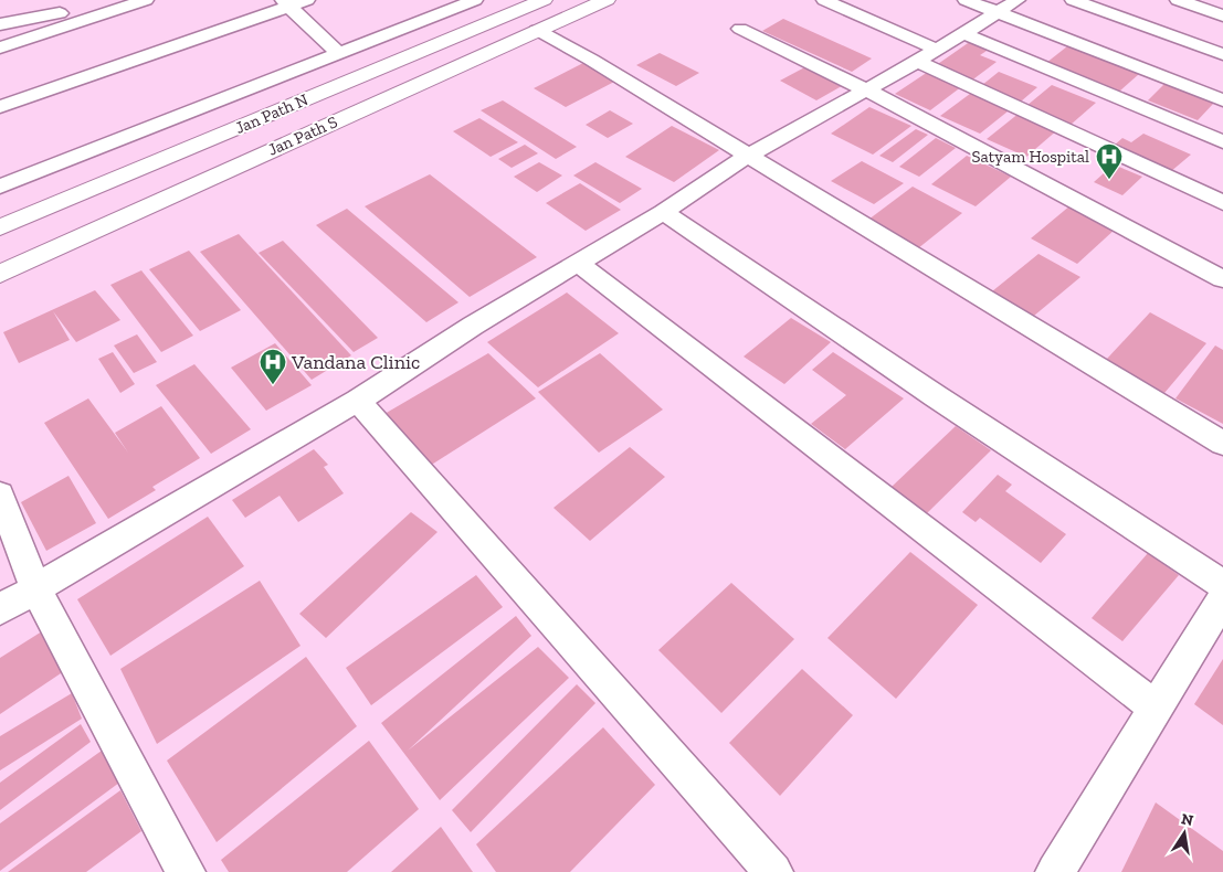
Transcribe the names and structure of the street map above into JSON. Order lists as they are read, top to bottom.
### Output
{
  "streets": {
    "main road": ["Jan Path N", "Jan Path S"]
  },
  "places": {
    "hospital": ["Satyam Hospital", "Vandana Clinic"]
  },
  "north": "top"
}
